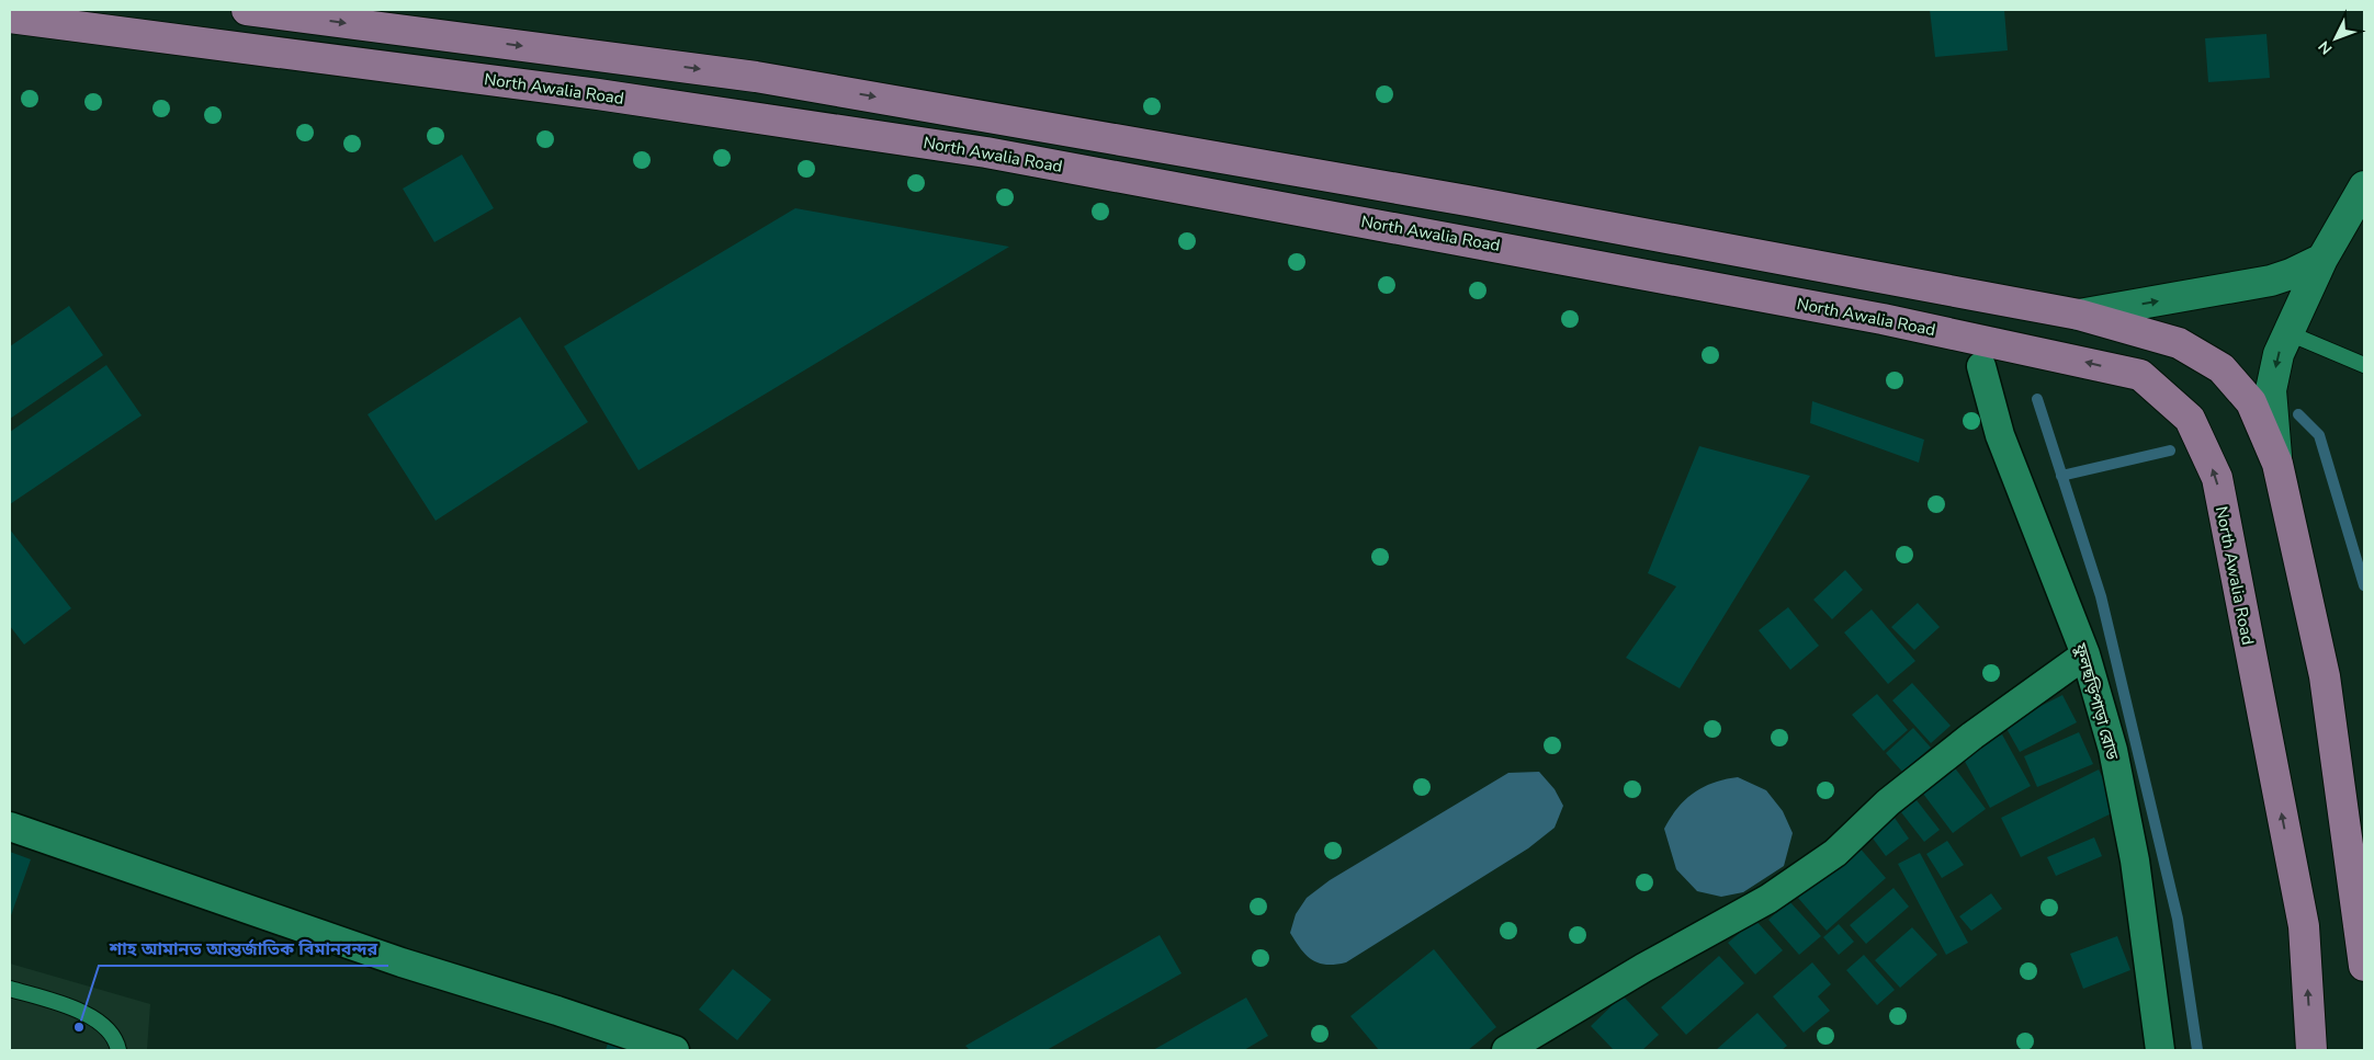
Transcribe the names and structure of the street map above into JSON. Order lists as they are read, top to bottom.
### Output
{
  "streets": {
    "main road": ["North Awalia Road"],
    "street": ["ফুলছড়িপাড়া রোড"]
  },
  "places": ["শাহ আমানত আন্তর্জাতিক বিমানবন্দর"],
  "north": "bottom left"
}
